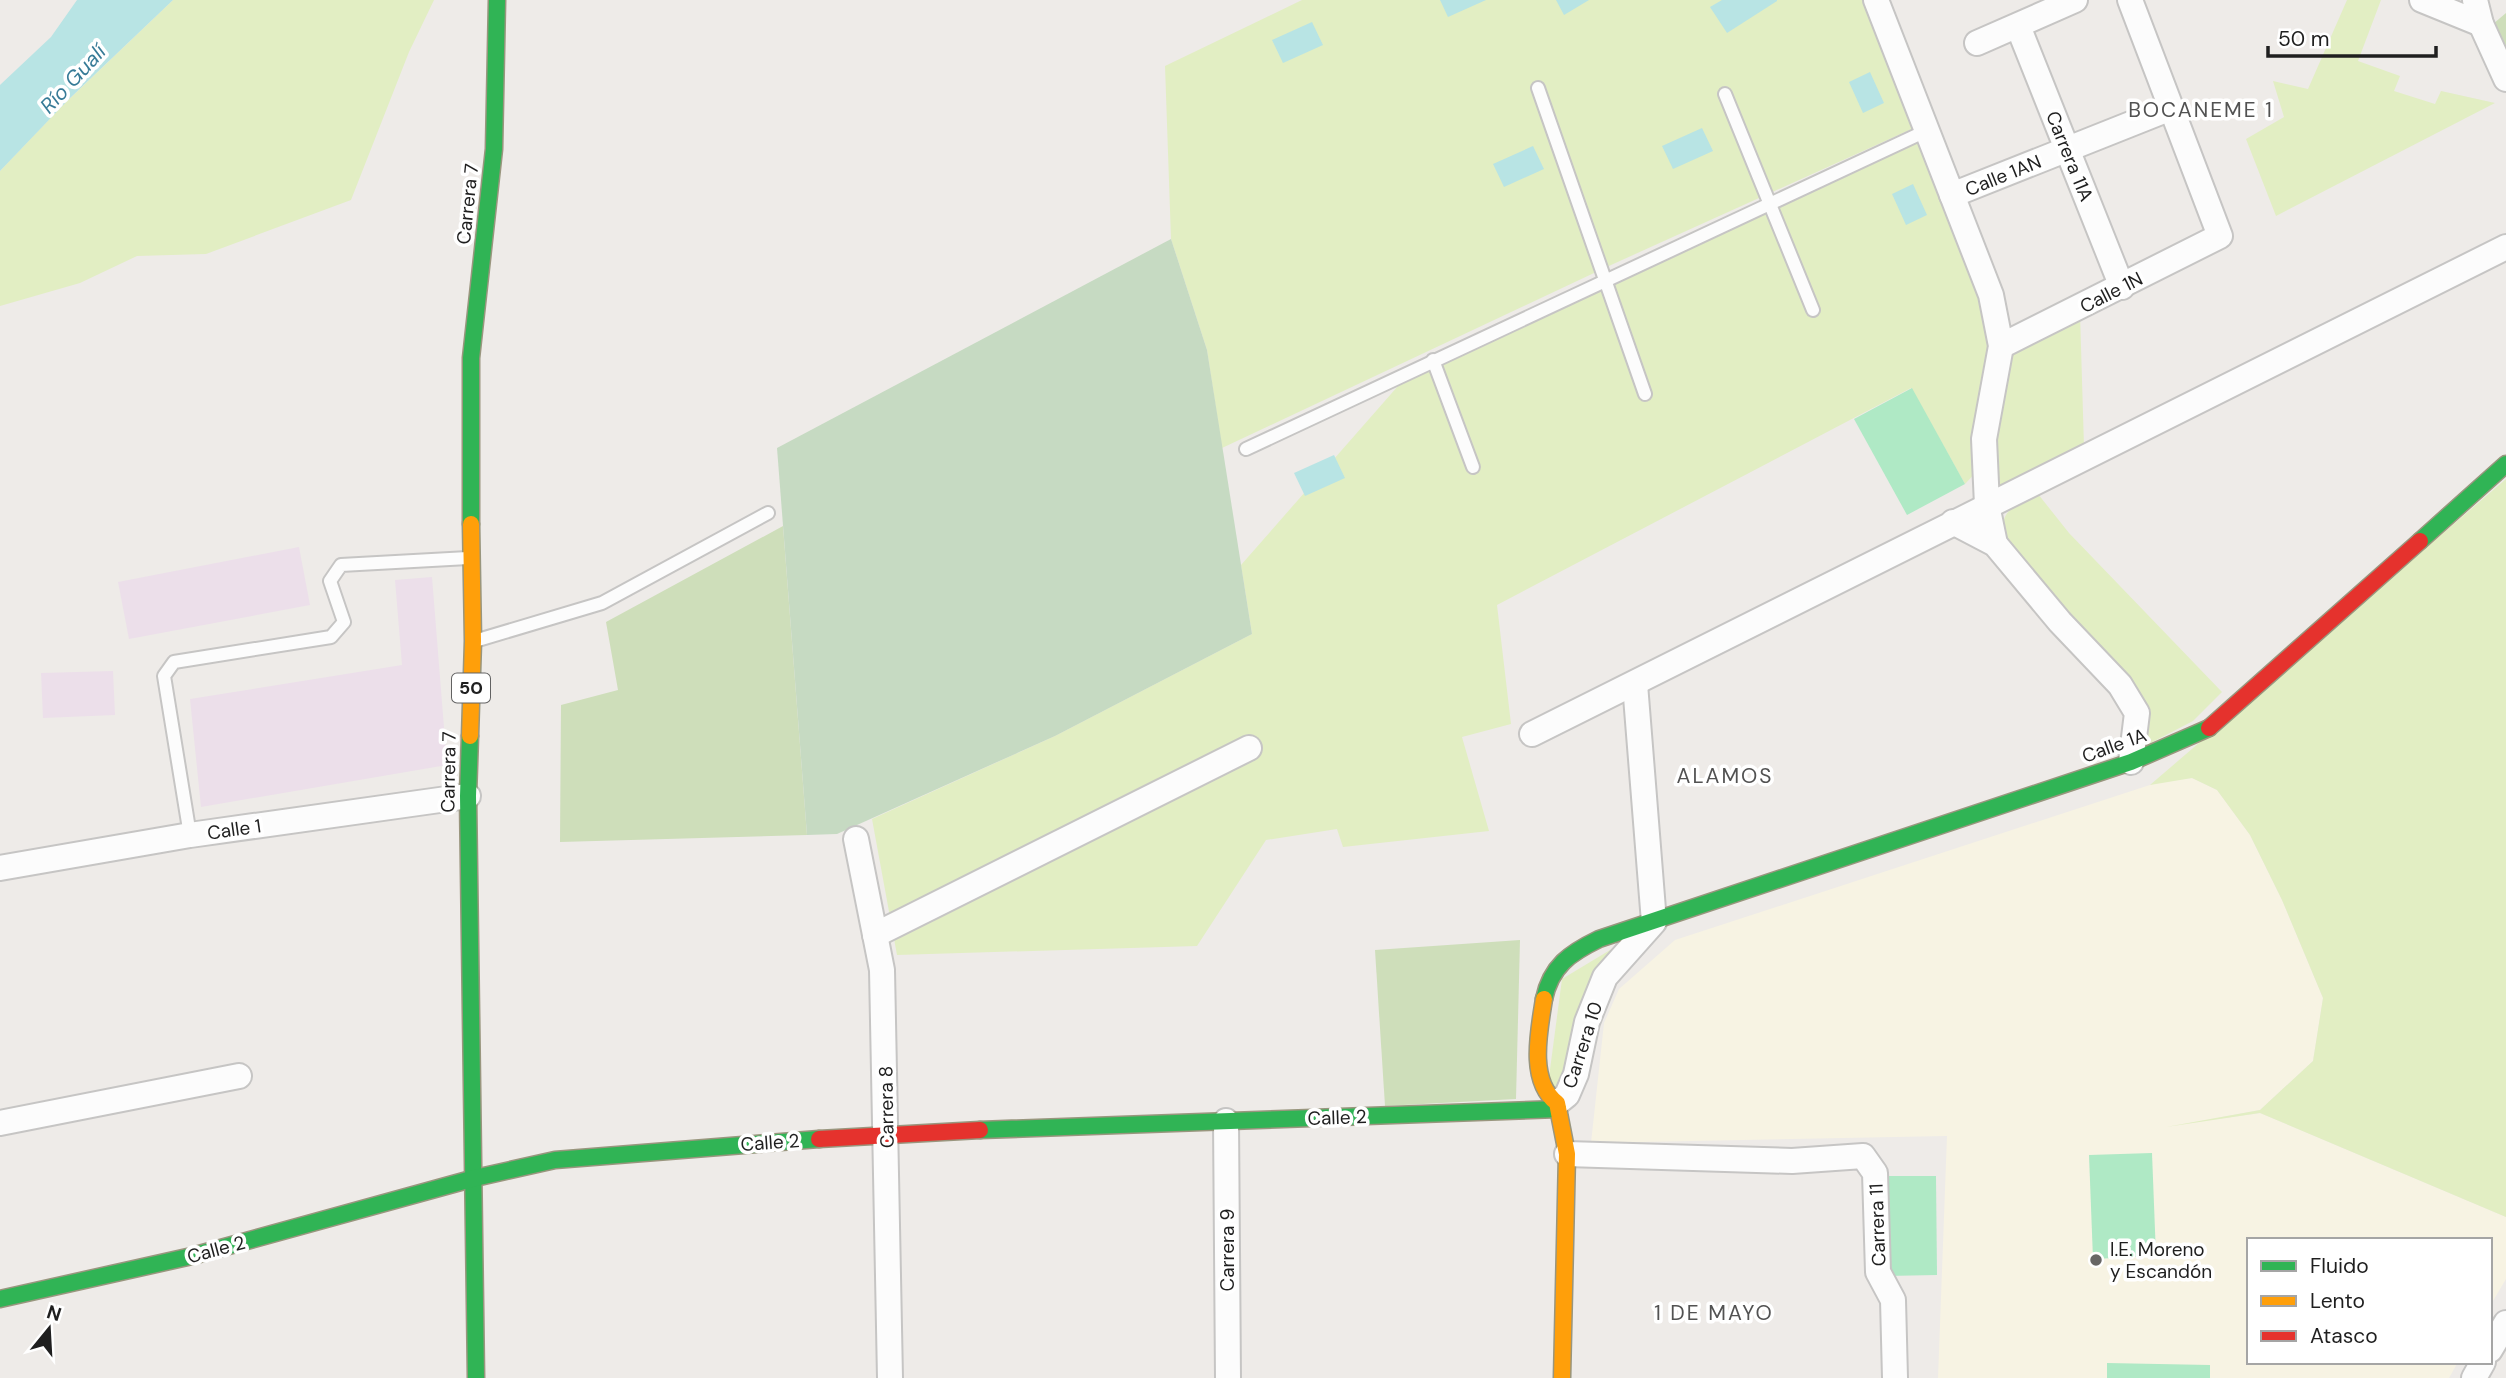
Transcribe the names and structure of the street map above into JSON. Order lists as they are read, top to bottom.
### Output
{
  "streets": {
    "main road": [
      "Carrera 7",
      "50",
      "Calle 1A",
      "Carrera 10",
      "Calle 2"
    ],
    "street": [
      "Carrera 11A",
      "Calle 1AN",
      "Calle 1N",
      "Calle 1",
      "Carrera 8",
      "Carrera 11",
      "Carrera 9"
    ]
  },
  "crossings": [
    ["Carrera 11A", "Calle 1AN"],
    ["Carrera 11A", "Calle 1N"],
    ["Calle 1AN", "Calle 1N"],
    ["Carrera 7", "Calle 1"],
    ["Carrera 7", "Calle 2"],
    ["Calle 1A", "Carrera 10"],
    ["Carrera 10", "Calle 2"],
    ["Carrera 10", "Carrera 11"],
    ["Carrera 8", "Calle 2"],
    ["Calle 2", "Carrera 9"]
  ],
  "districts": ["BOCANEME 1", "ALAMOS", "1 DE MAYO"],
  "water": ["Río Gualí"],
  "places": ["I.E. Moreno y Escandón"],
  "legend": ["Fluido", "Lento", "Atasco"],
  "scale_bar": "50 m",
  "north": "top"
}
